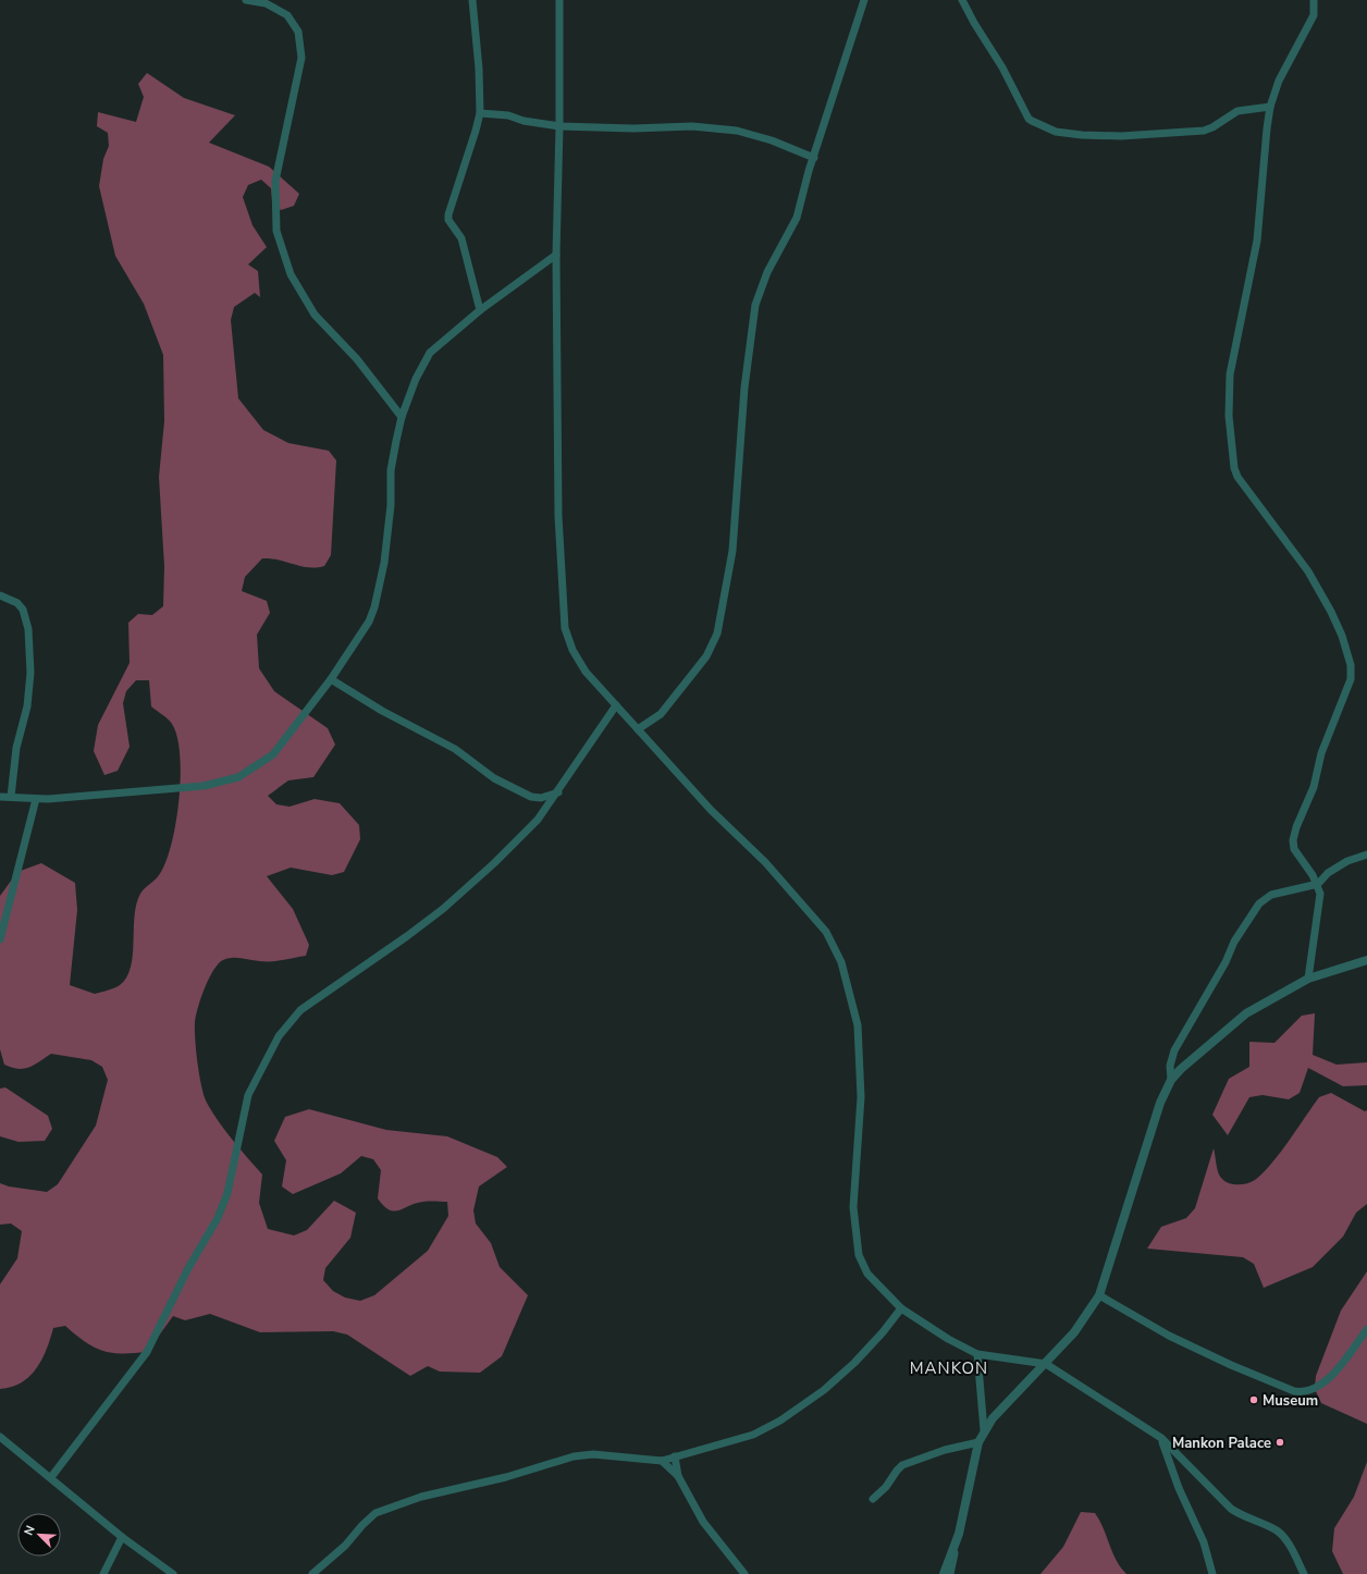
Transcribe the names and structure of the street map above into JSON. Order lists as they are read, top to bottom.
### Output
{
  "districts": ["MANKON"],
  "places": ["Museum", "Mankon Palace"],
  "north": "top left"
}
